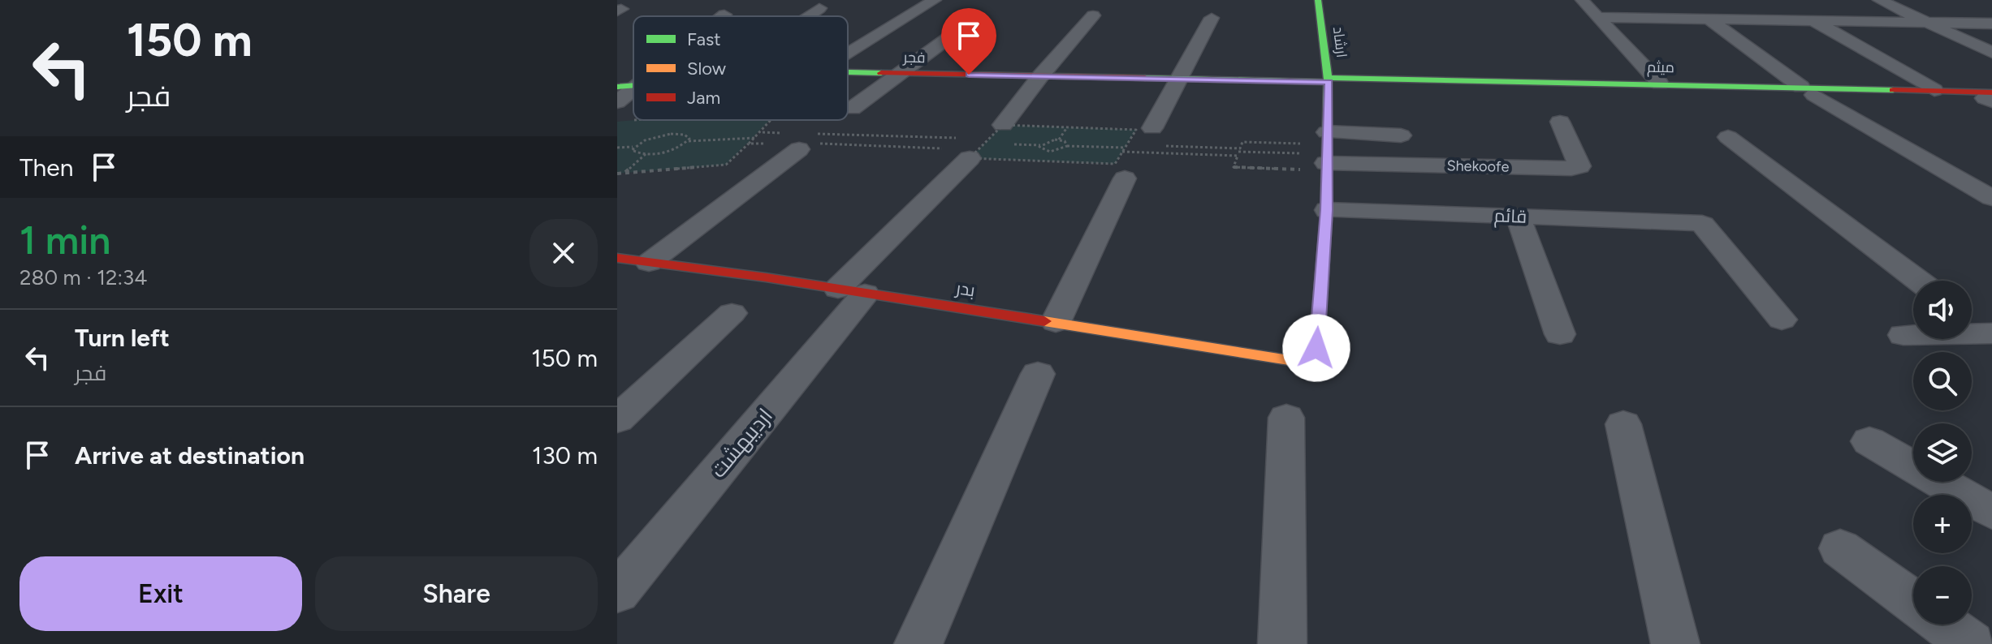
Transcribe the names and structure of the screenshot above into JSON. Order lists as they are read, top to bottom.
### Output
{
  "streets": {
    "street": [
      "ارشاد",
      "فجر",
      "میثم",
      "Shekoofe",
      "قائم",
      "بدر",
      "اردیبهشت"
    ]
  },
  "crossings": [
    ["ارشاد", "فجر"],
    ["ارشاد", "میثم"],
    ["ارشاد", "Shekoofe"],
    ["ارشاد", "قائم"],
    ["ارشاد", "بدر"],
    ["فجر", "میثم"],
    ["بدر", "اردیبهشت"]
  ],
  "legend": ["Fast", "Slow", "Jam"],
  "page": {
    "turn": ["150 m", "فجر"],
    "then": "Then",
    "heading": ["1 min", "280 m · 12:34"],
    "map_buttons": ["+", "−"],
    "list": [
      {
        "name": "Turn left",
        "note": "فجر",
        "value": "150 m"
      },
      {
        "name": "Arrive at destination",
        "value": "130 m"
      }
    ],
    "buttons": ["Exit", "Share"]
  }
}
